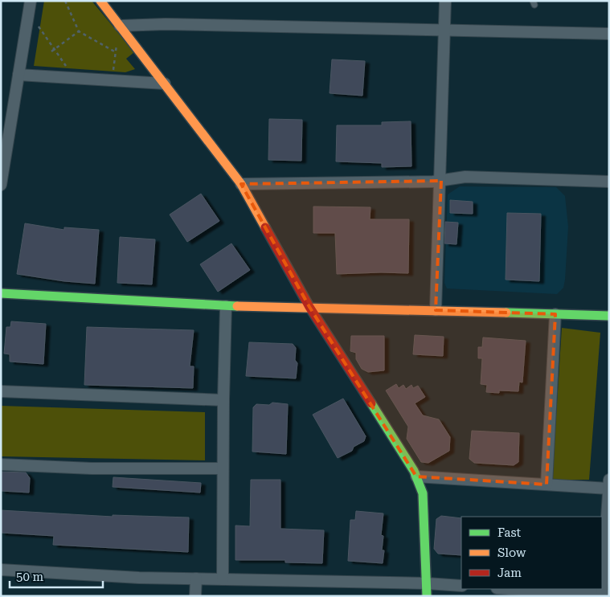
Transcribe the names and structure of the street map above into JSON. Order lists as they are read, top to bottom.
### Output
{
  "legend": ["Fast", "Slow", "Jam"],
  "scale_bar": "50 m"
}
